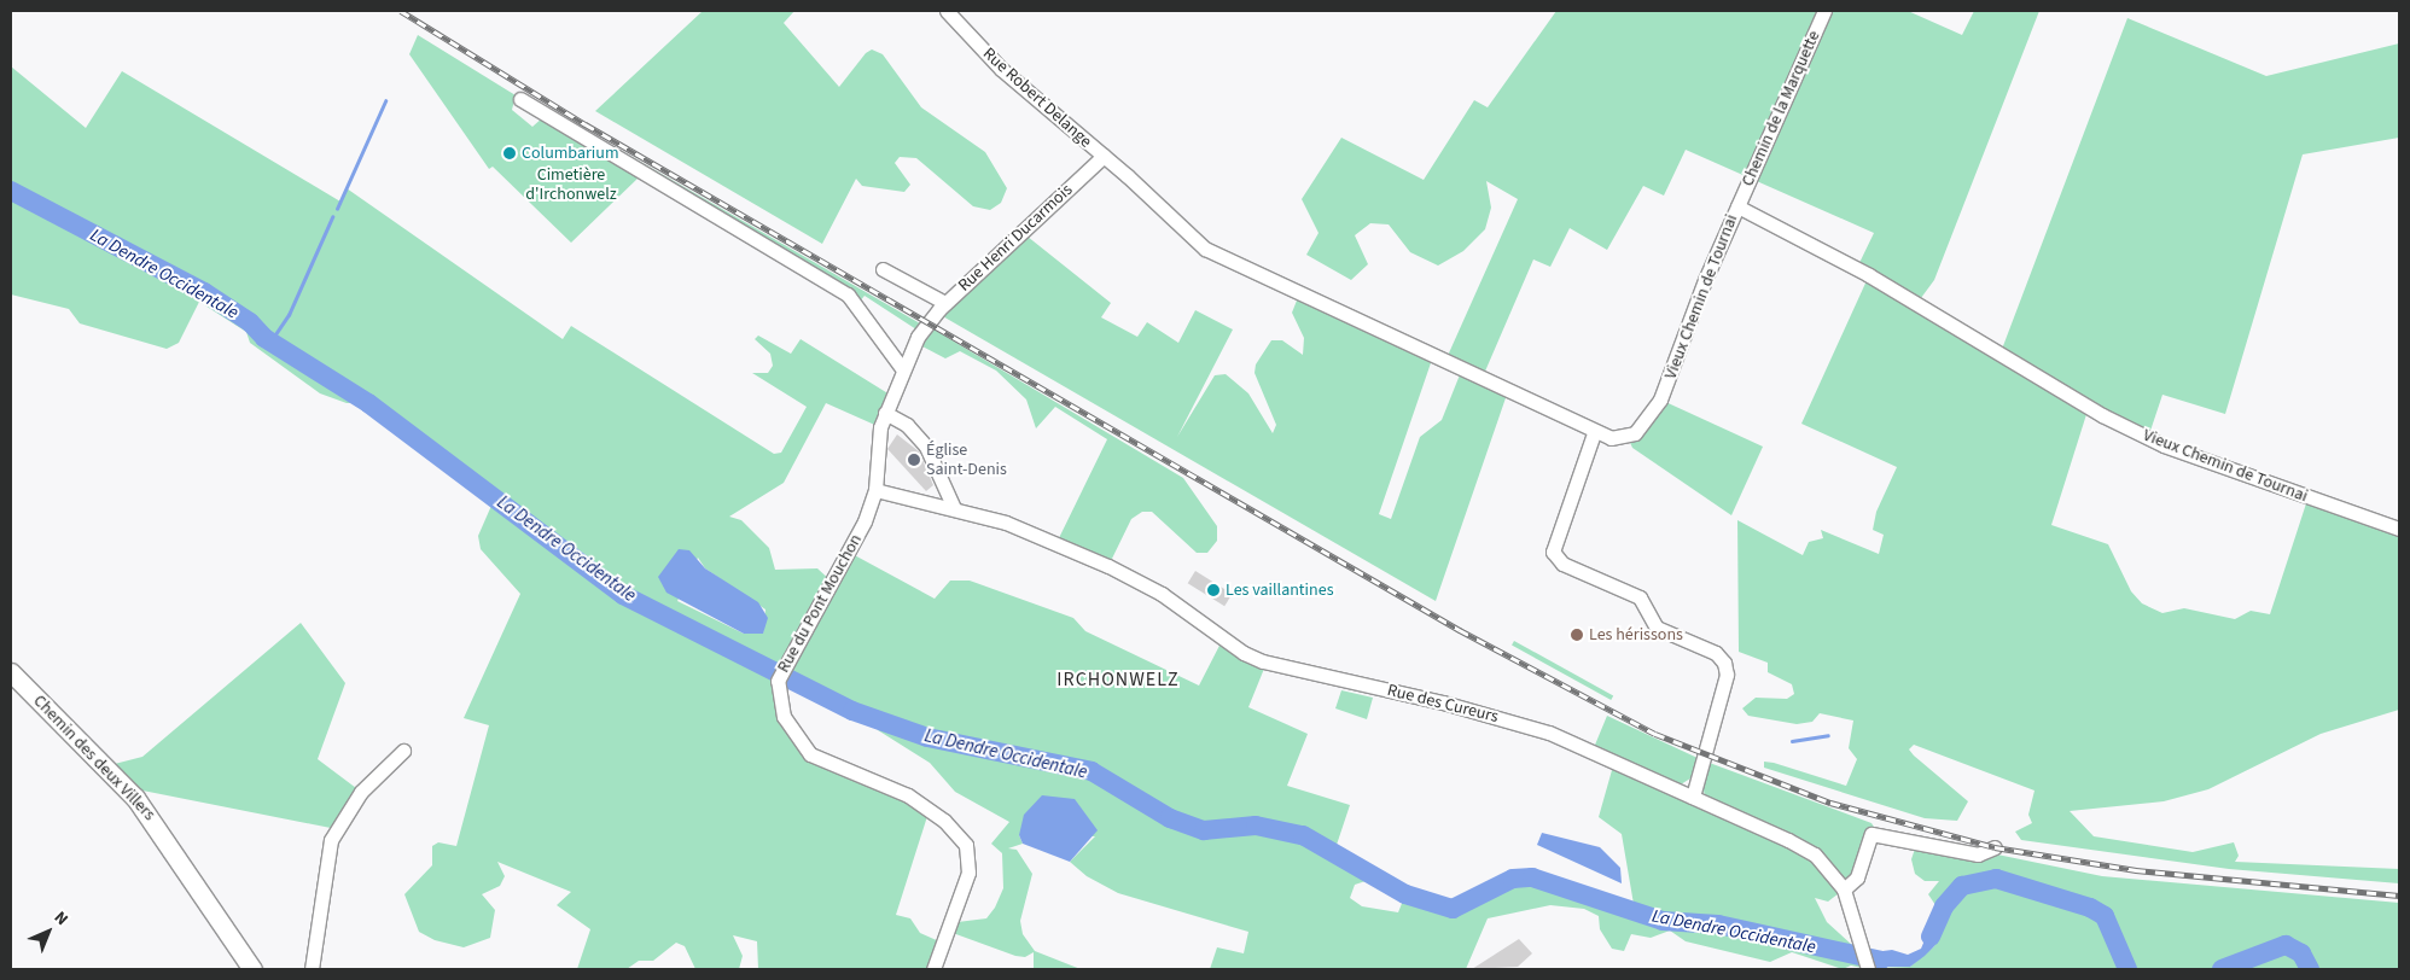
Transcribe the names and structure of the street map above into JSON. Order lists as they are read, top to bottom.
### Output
{
  "streets": {
    "street": [
      "Rue Robert Delange",
      "Chemin de la Marquette",
      "Rue Henri Ducarmois",
      "Vieux Chemin de Tournai",
      "Rue du Pont Mouchon",
      "Rue des Cureurs",
      "Chemin des deux Villers"
    ]
  },
  "crossings": [
    ["Rue Robert Delange", "Rue Henri Ducarmois"],
    ["Rue Robert Delange", "Vieux Chemin de Tournai"],
    ["Chemin de la Marquette", "Vieux Chemin de Tournai"],
    ["Rue Henri Ducarmois", "Vieux Chemin de Tournai"],
    ["Rue Henri Ducarmois", "Rue du Pont Mouchon"],
    ["Rue du Pont Mouchon", "Rue des Cureurs"]
  ],
  "districts": ["IRCHONWELZ"],
  "water": ["La Dendre Occidentale"],
  "parks": ["Cimetière d'Irchonwelz"],
  "places": [
    "Columbarium",
    "Église Saint-Denis",
    "Les vaillantines",
    "Les hérissons"
  ],
  "north": "top right"
}
